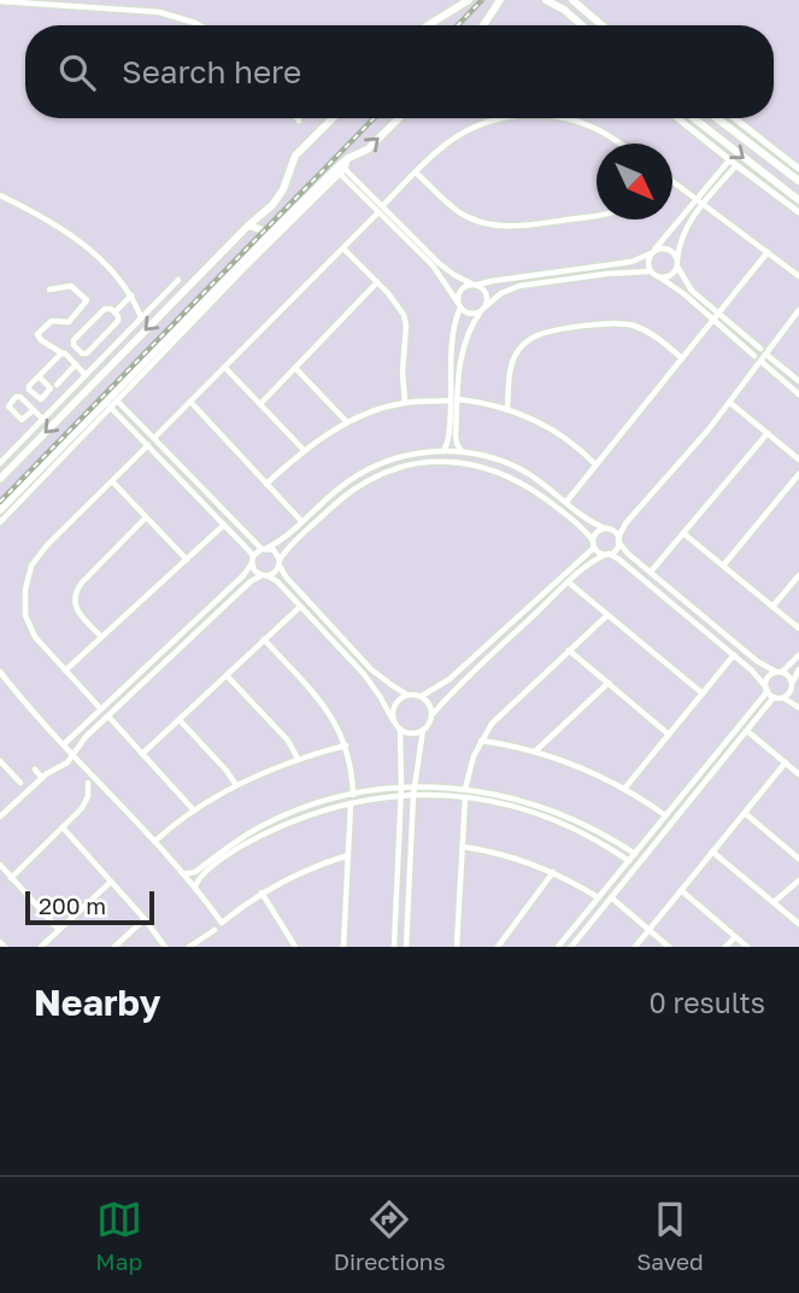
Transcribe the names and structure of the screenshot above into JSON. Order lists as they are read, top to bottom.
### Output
{
  "scale_bar": "200 m",
  "north": "bottom right",
  "page": {
    "search": "Search here",
    "scale": "200 m",
    "heading": ["Nearby", "0 results"],
    "nav": ["Map", "Directions", "Saved"]
  }
}
